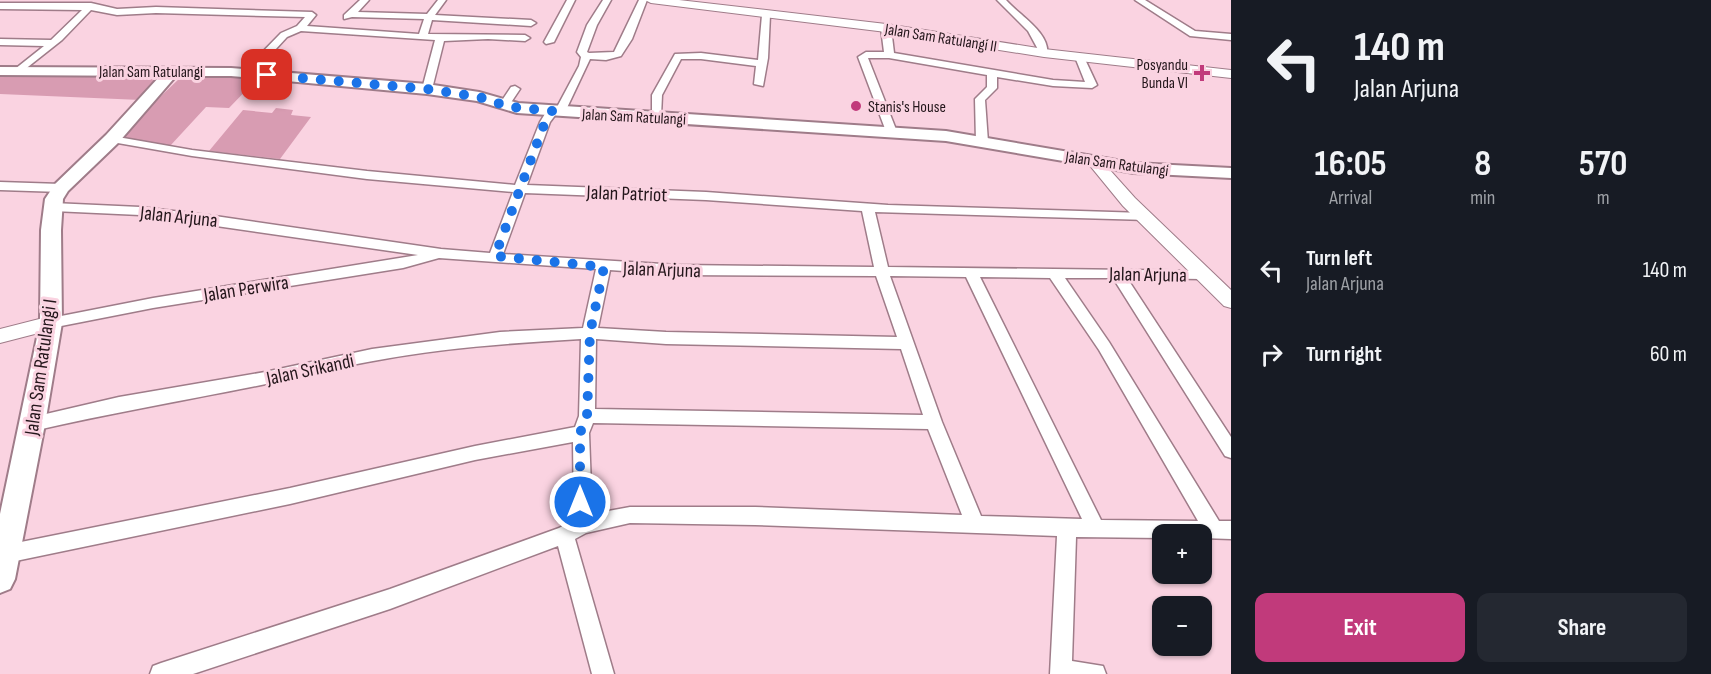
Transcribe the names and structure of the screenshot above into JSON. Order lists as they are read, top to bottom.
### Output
{
  "streets": {
    "main road": ["Jalan Sam Ratulangi", "Jalan Sam Ratulangi I"],
    "street": [
      "Jalan Sam Ratulangi II",
      "Jalan Patriot",
      "Jalan Arjuna",
      "Jalan Perwira",
      "Jalan Srikandi"
    ]
  },
  "crossings": [
    ["Jalan Arjuna", "Jalan Perwira"],
    ["Jalan Arjuna", "Jalan Sam Ratulangi I"],
    ["Jalan Perwira", "Jalan Sam Ratulangi I"],
    ["Jalan Sam Ratulangi I", "Jalan Srikandi"]
  ],
  "places": {
    "health": ["Posyandu Bunda VI"],
    "other": ["Stanis's House"]
  },
  "page": {
    "turn": ["140 m", "Jalan Arjuna"],
    "eta": [
      "16:05",
      "Arrival",
      "8",
      "min",
      "570",
      "m"
    ],
    "list": [
      {
        "name": "Turn left",
        "note": "Jalan Arjuna",
        "value": "140 m"
      },
      {
        "name": "Turn right",
        "value": "60 m"
      }
    ],
    "map_buttons": ["+", "−"],
    "buttons": ["Exit", "Share"]
  }
}
